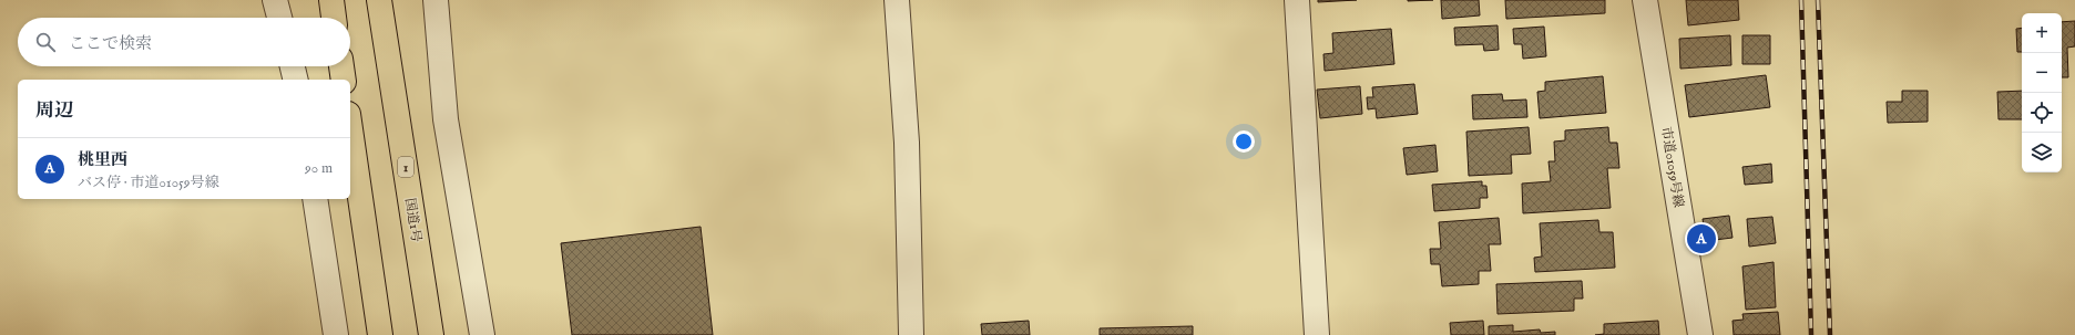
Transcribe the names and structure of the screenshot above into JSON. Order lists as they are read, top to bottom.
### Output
{
  "streets": {
    "highway": ["1", "国道1号"],
    "street": ["市道01059号線"]
  },
  "page": {
    "map_buttons": ["+", "−"],
    "search": "ここで検索",
    "heading": "周辺",
    "list": [
      {
        "mark": "A",
        "name": "桃里西",
        "note": "バス停 · 市道01059号線",
        "value": "90 m"
      }
    ],
    "pins": "A"
  }
}
